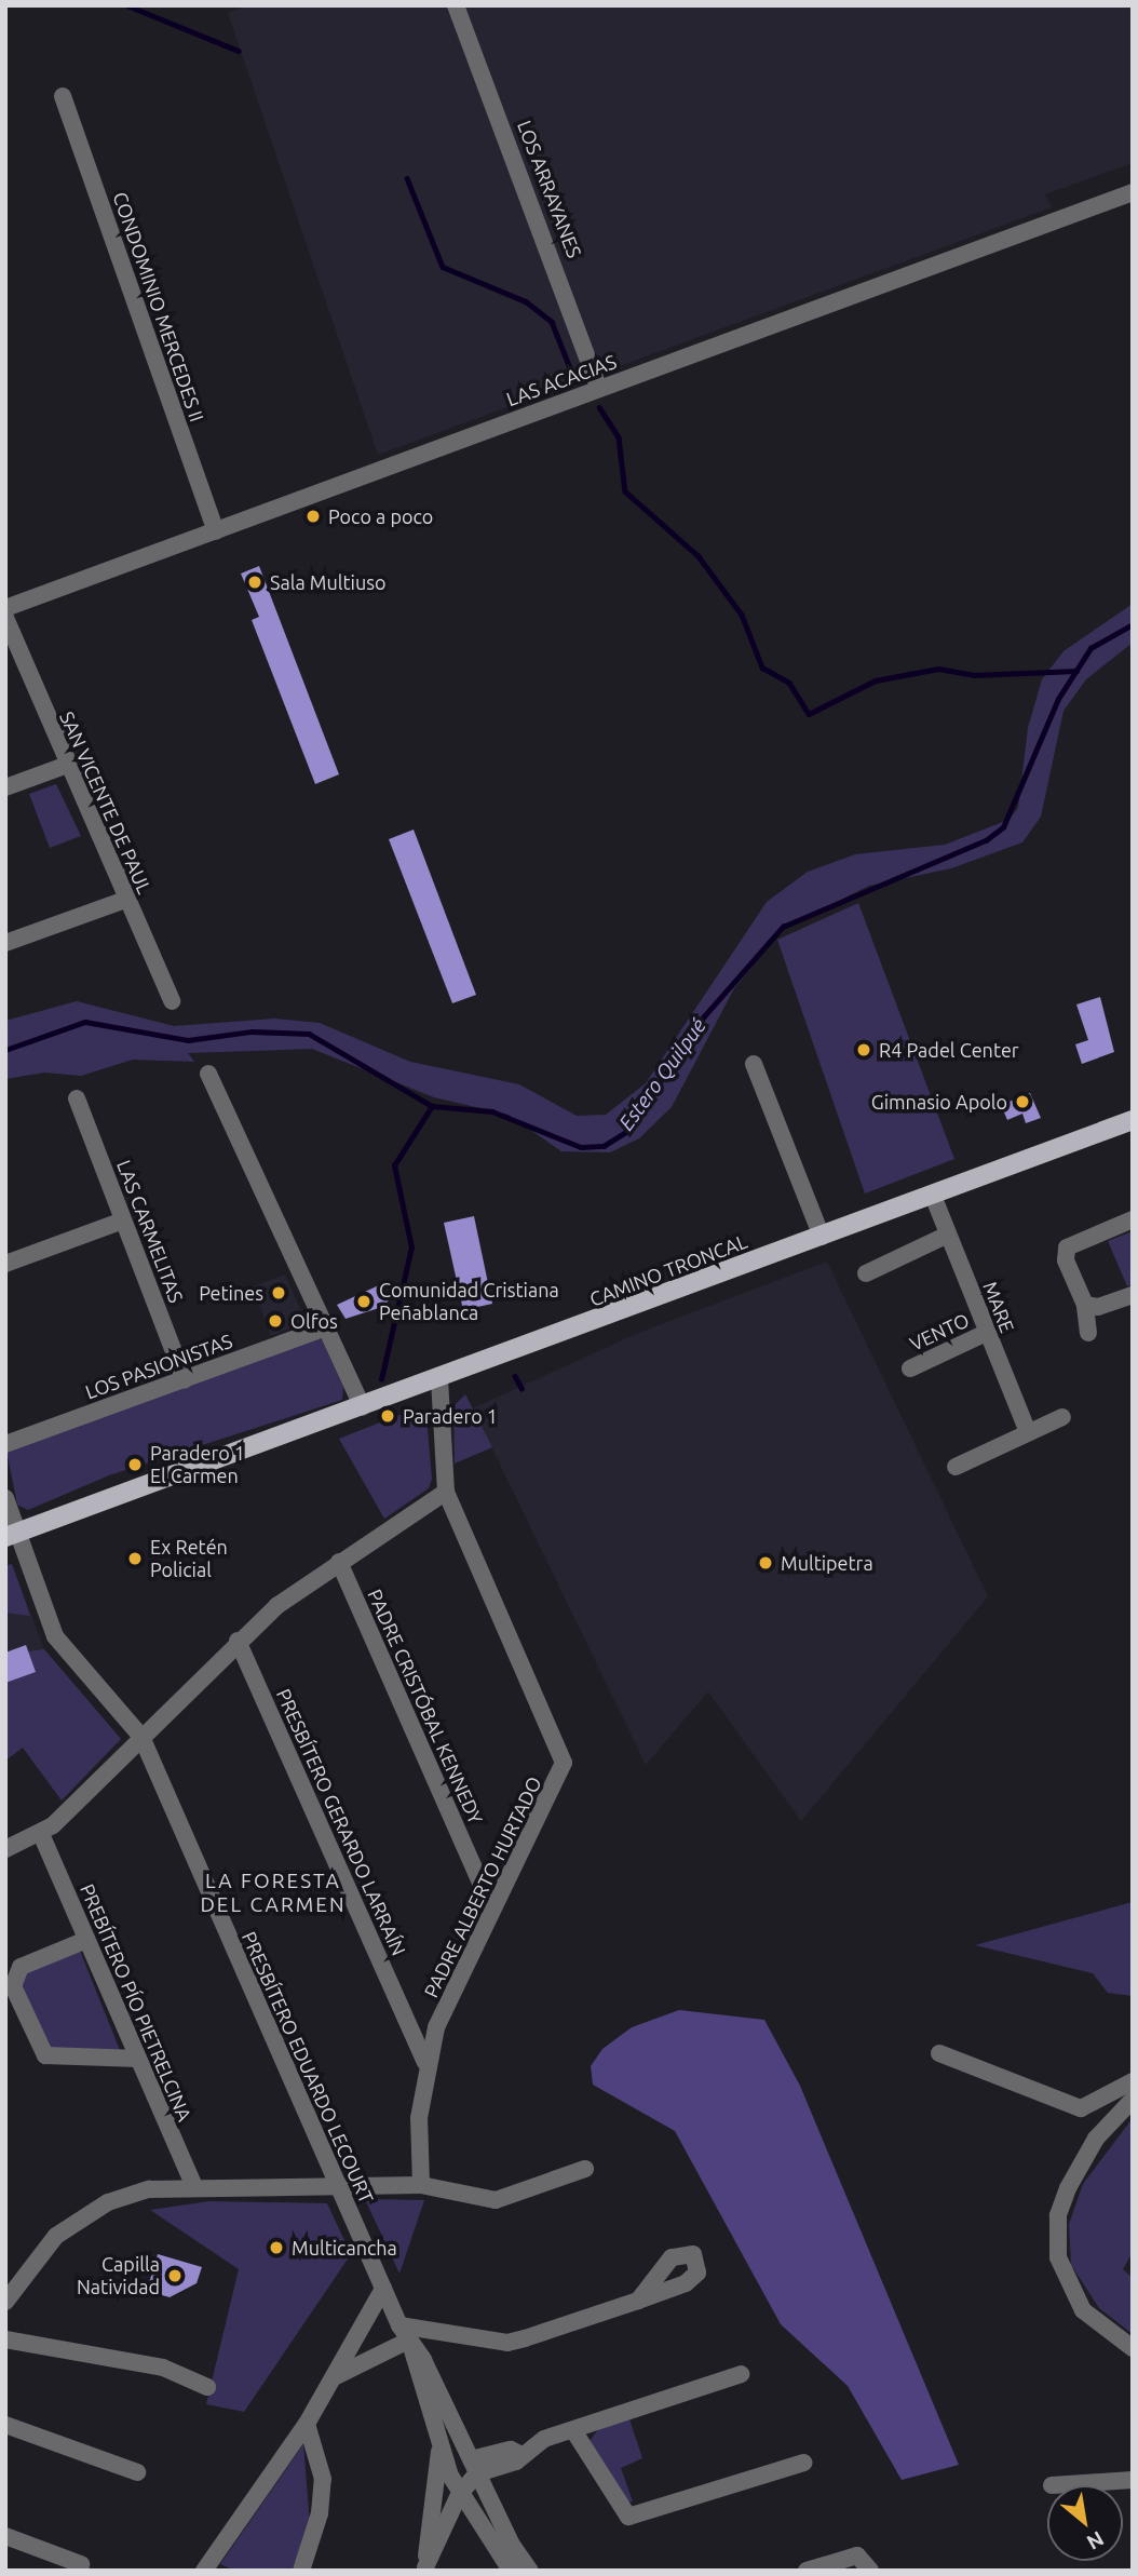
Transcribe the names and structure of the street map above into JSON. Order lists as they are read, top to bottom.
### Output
{
  "streets": {
    "main road": ["CAMINO TRONCAL"],
    "street": [
      "LOS ARRAYANES",
      "CONDOMINIO MERCEDES II",
      "LAS ACACIAS",
      "SAN VICENTE DE PAUL",
      "LAS CARMELITAS",
      "MARE",
      "VENTO",
      "LOS PASIONISTAS",
      "PADRE CRISTÓBAL KENNEDY",
      "PRESBÍTERO GERARDO LARRAÍN",
      "PADRE ALBERTO HURTADO",
      "PREBÍTERO PÍO PIETRELCINA",
      "PRESBÍTERO EDUARDO LECOURT"
    ]
  },
  "crossings": [
    ["LOS ARRAYANES", "LAS ACACIAS"],
    ["CONDOMINIO MERCEDES II", "LAS ACACIAS"],
    ["LAS CARMELITAS", "LOS PASIONISTAS"],
    ["CAMINO TRONCAL", "MARE"],
    ["CAMINO TRONCAL", "PRESBÍTERO EDUARDO LECOURT"],
    ["MARE", "VENTO"],
    ["PADRE CRISTÓBAL KENNEDY", "PADRE ALBERTO HURTADO"],
    ["PRESBÍTERO GERARDO LARRAÍN", "PADRE ALBERTO HURTADO"]
  ],
  "districts": ["LA FORESTA DEL CARMEN"],
  "water": ["Estero Quilpué"],
  "places": [
    "Poco a poco",
    "Sala Multiuso",
    "R4 Padel Center",
    "Gimnasio Apolo",
    "Petines",
    "Comunidad Cristiana Peñablanca",
    "Olfos",
    "Paradero 1",
    "Paradero 1 El Carmen",
    "Ex Retén Policial",
    "Multipetra",
    "Multicancha",
    "Capilla Natividad"
  ],
  "north": "bottom right"
}
